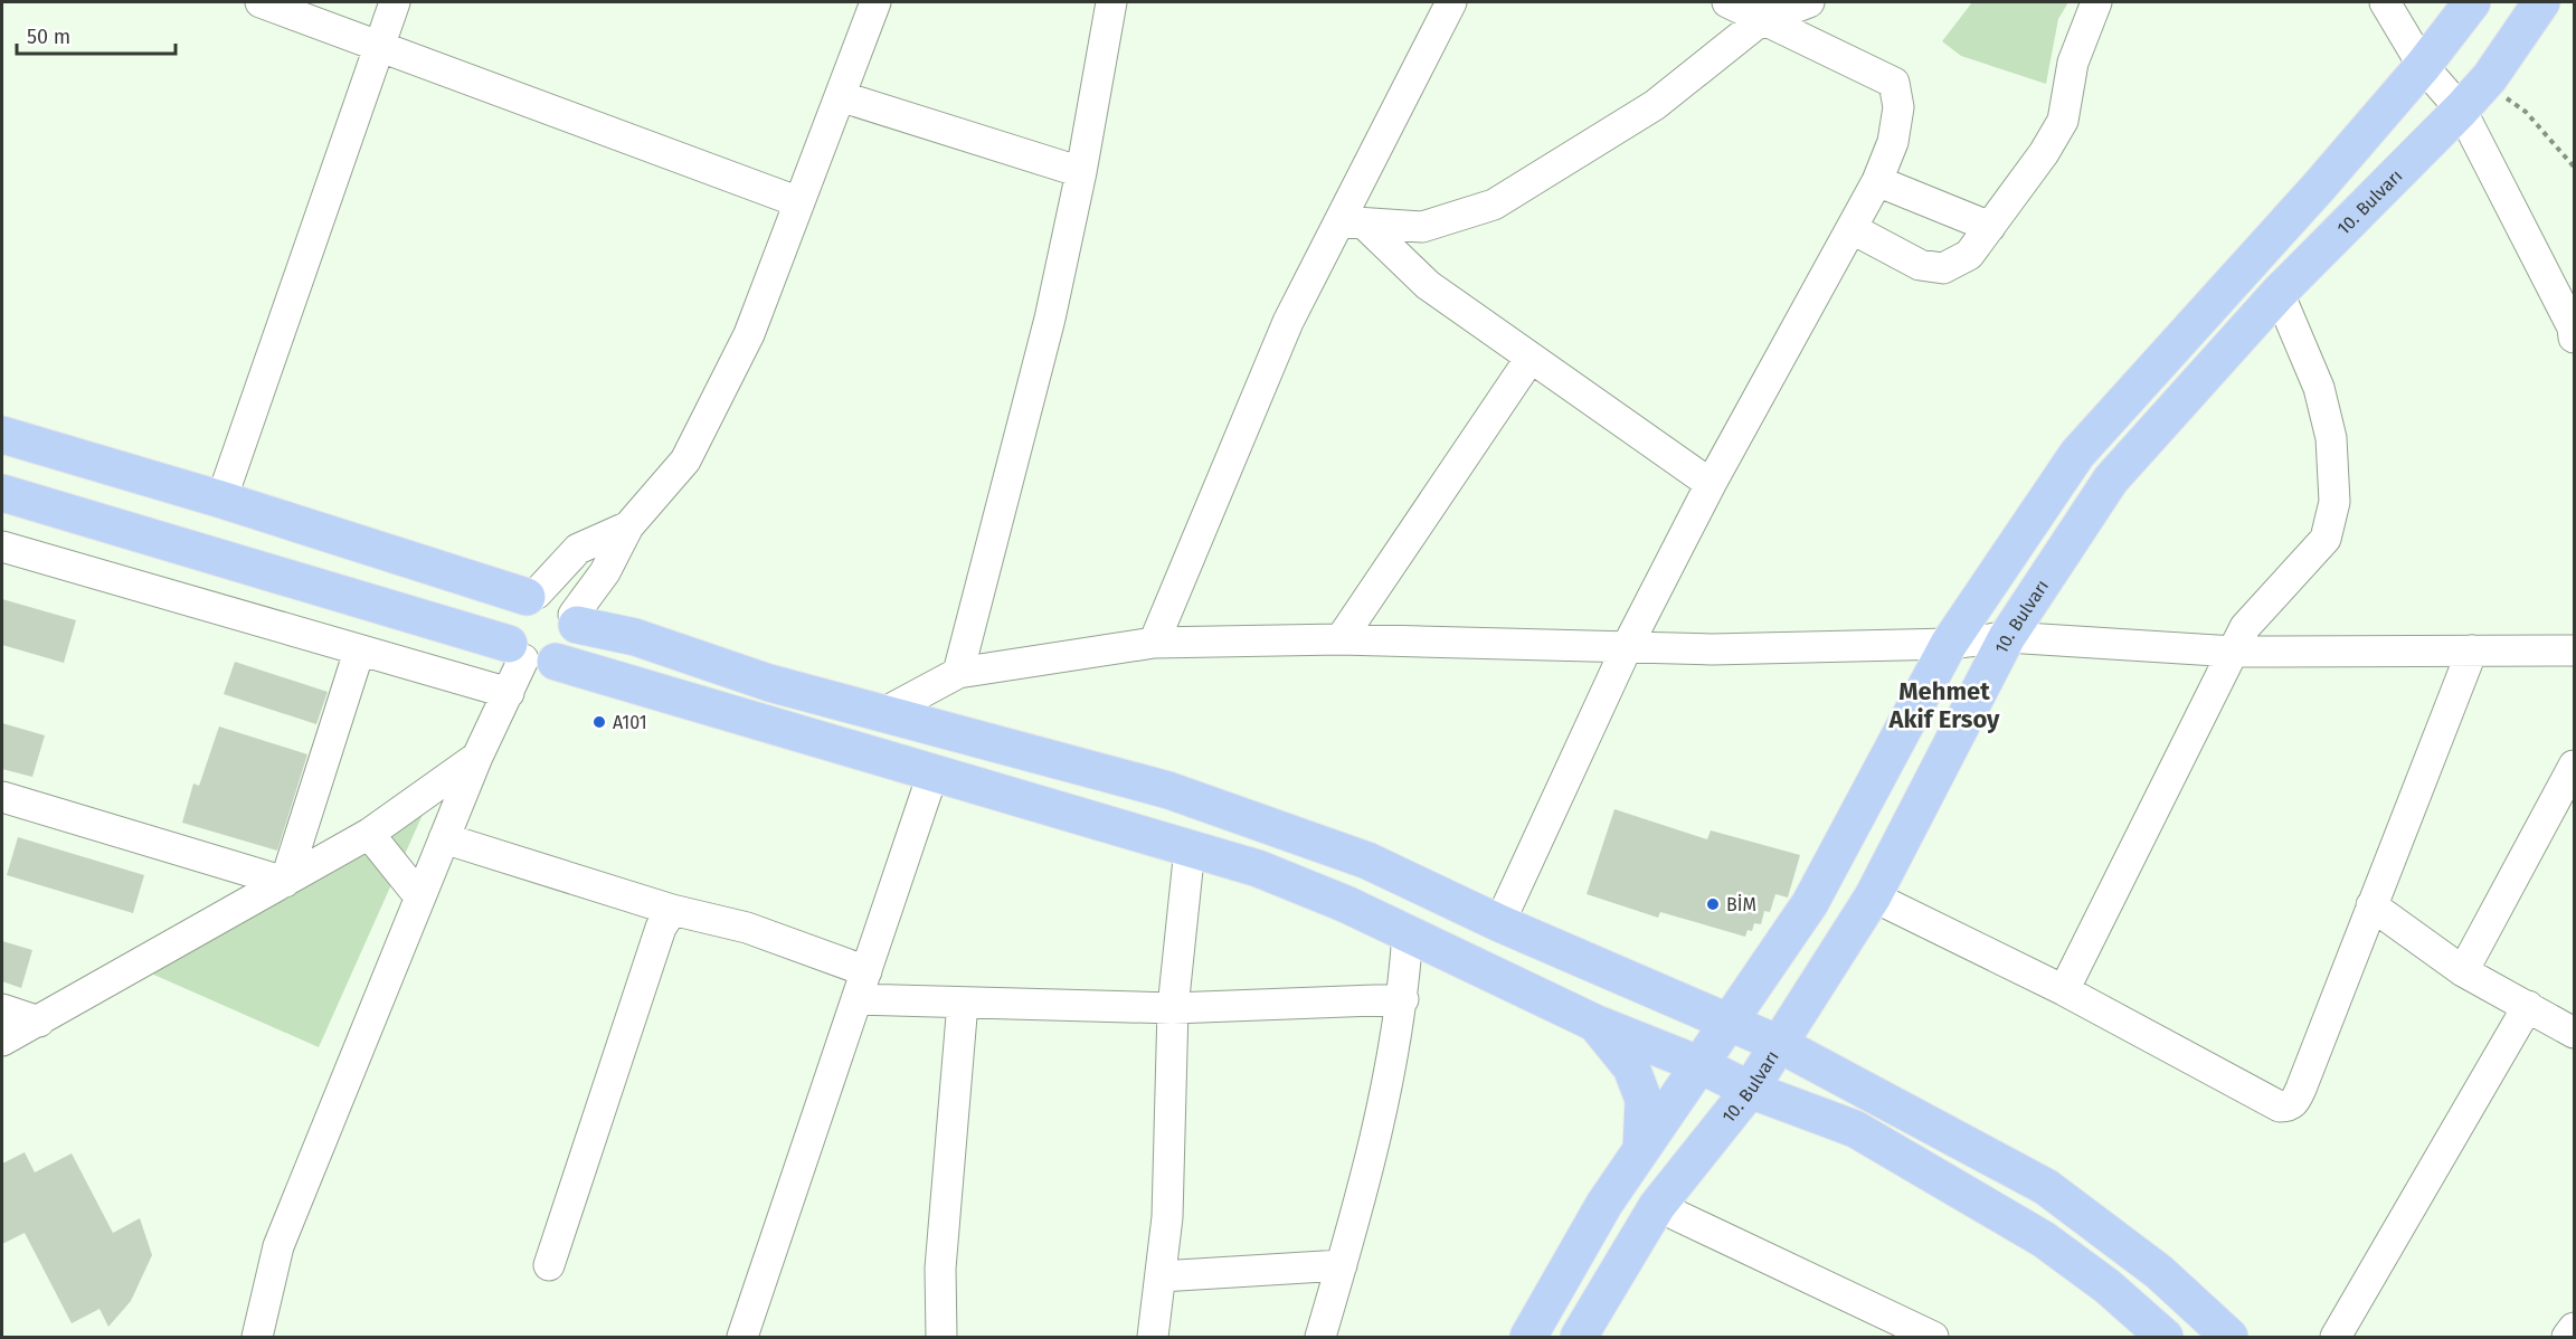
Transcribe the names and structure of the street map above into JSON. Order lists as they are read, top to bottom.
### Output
{
  "streets": {
    "main road": ["10. Bulvarı"]
  },
  "districts": ["Mehmet Akif Ersoy"],
  "places": ["A101", "BİM"],
  "scale_bar": "50 m"
}
